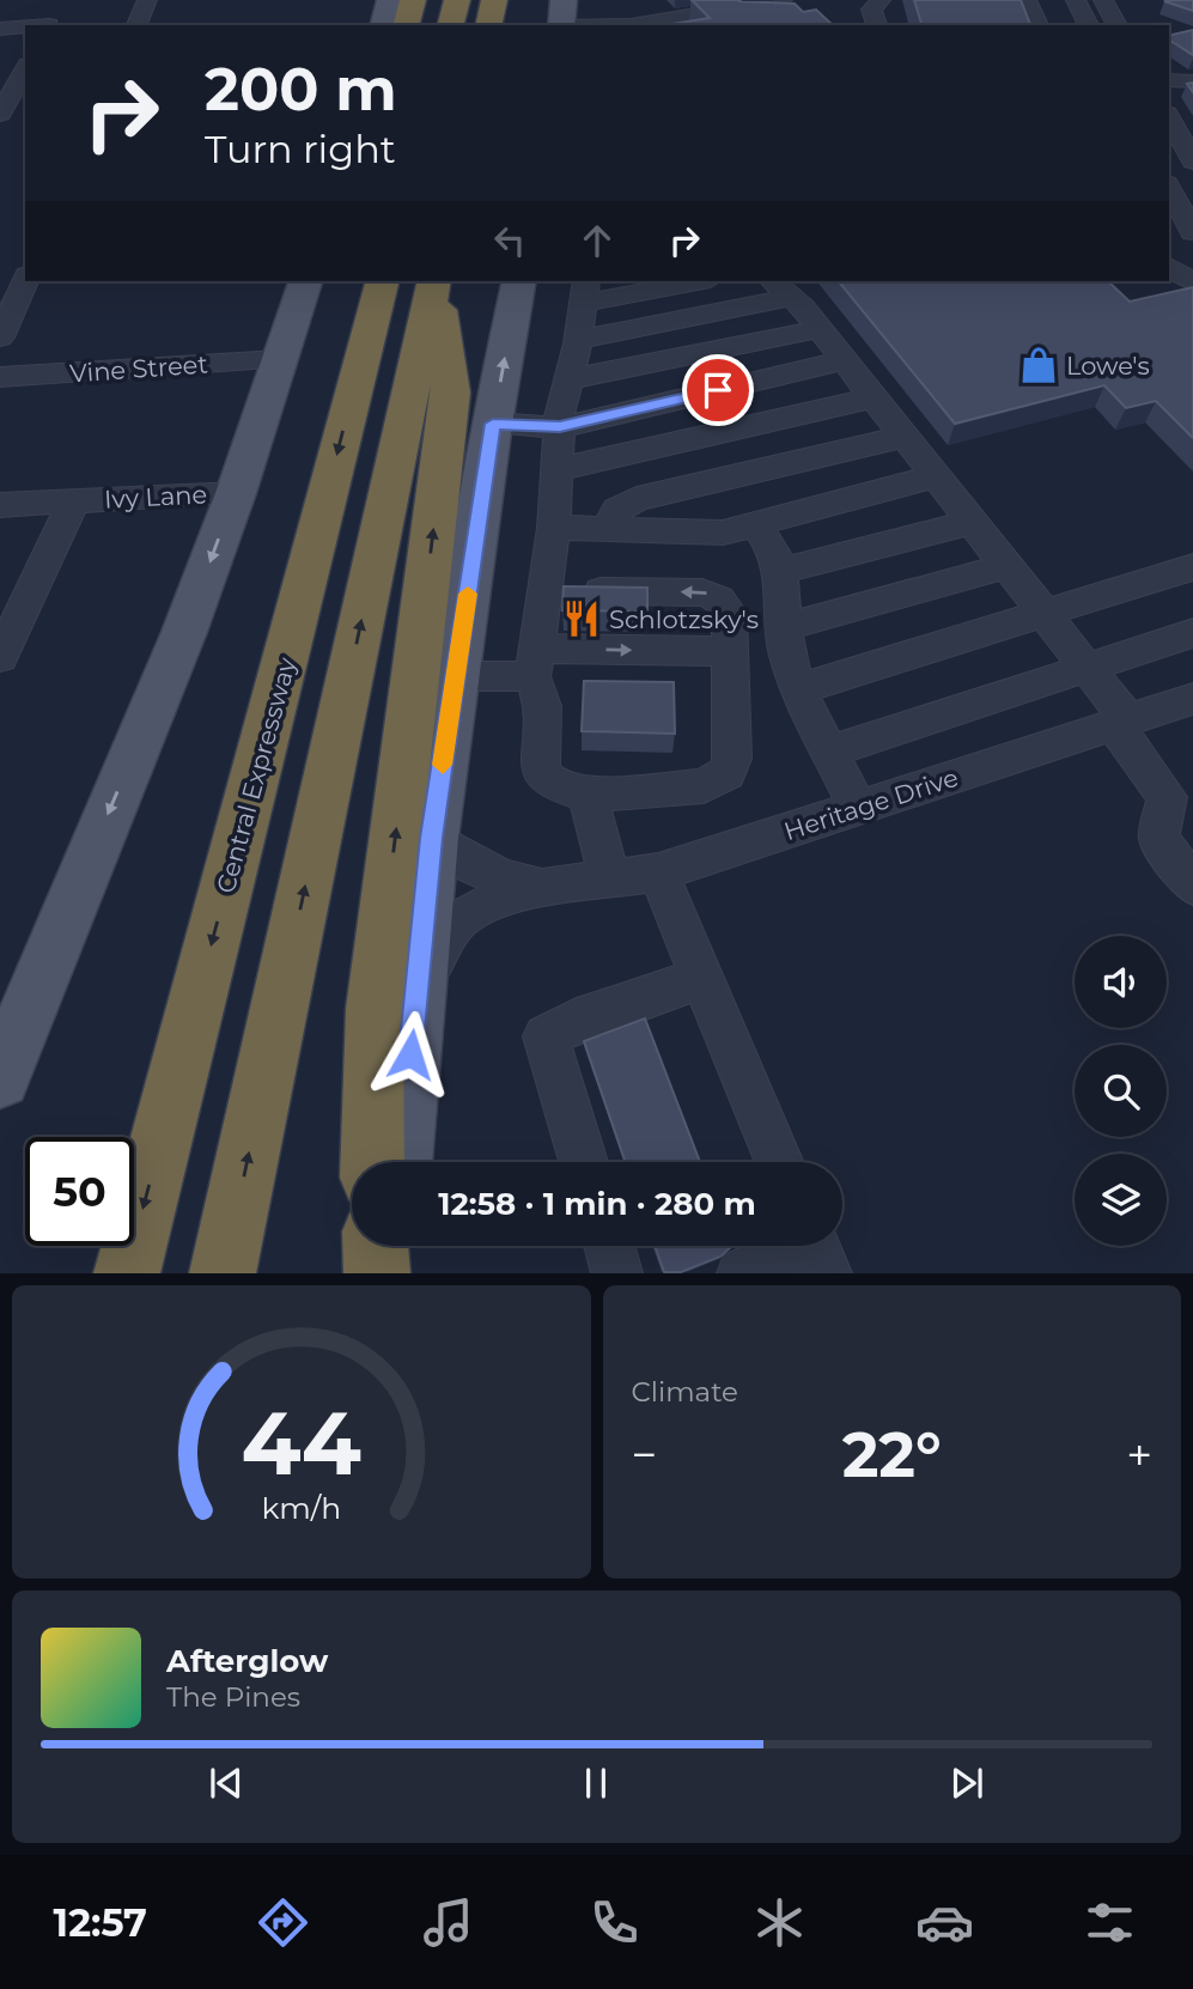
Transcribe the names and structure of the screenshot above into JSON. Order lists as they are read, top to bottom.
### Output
{
  "streets": {
    "highway": ["Central Expressway"],
    "street": ["Vine Street", "Ivy Lane", "Heritage Drive"]
  },
  "places": {
    "shop": ["Lowe's"],
    "restaurant": ["Schlotzsky's"]
  },
  "page": {
    "turn": ["200 m", "Turn right"],
    "limit": "50",
    "trip": "12:58 · 1 min · 280 m",
    "tile": "Climate",
    "heat": ["−", "22°", "+"],
    "song": ["Afterglow", "The Pines"],
    "tabs": "12:57",
    "gauge": ["44", "km/h"]
  }
}
